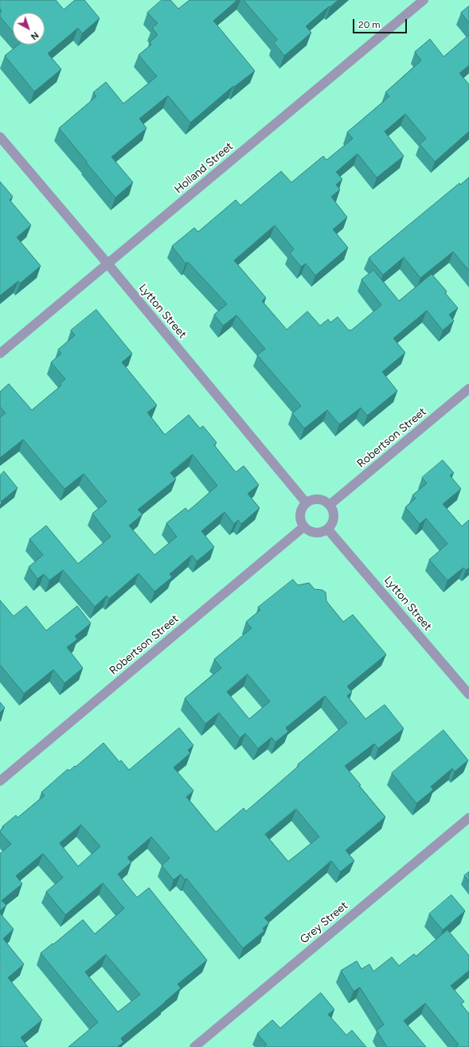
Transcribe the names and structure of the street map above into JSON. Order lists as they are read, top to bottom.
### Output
{
  "streets": {
    "street": [
      "Holland Street",
      "Lytton Street",
      "Robertson Street",
      "Grey Street"
    ]
  },
  "crossings": [
    ["Holland Street", "Lytton Street"],
    ["Lytton Street", "Robertson Street"]
  ],
  "scale_bar": "20 m",
  "north": "bottom right"
}
